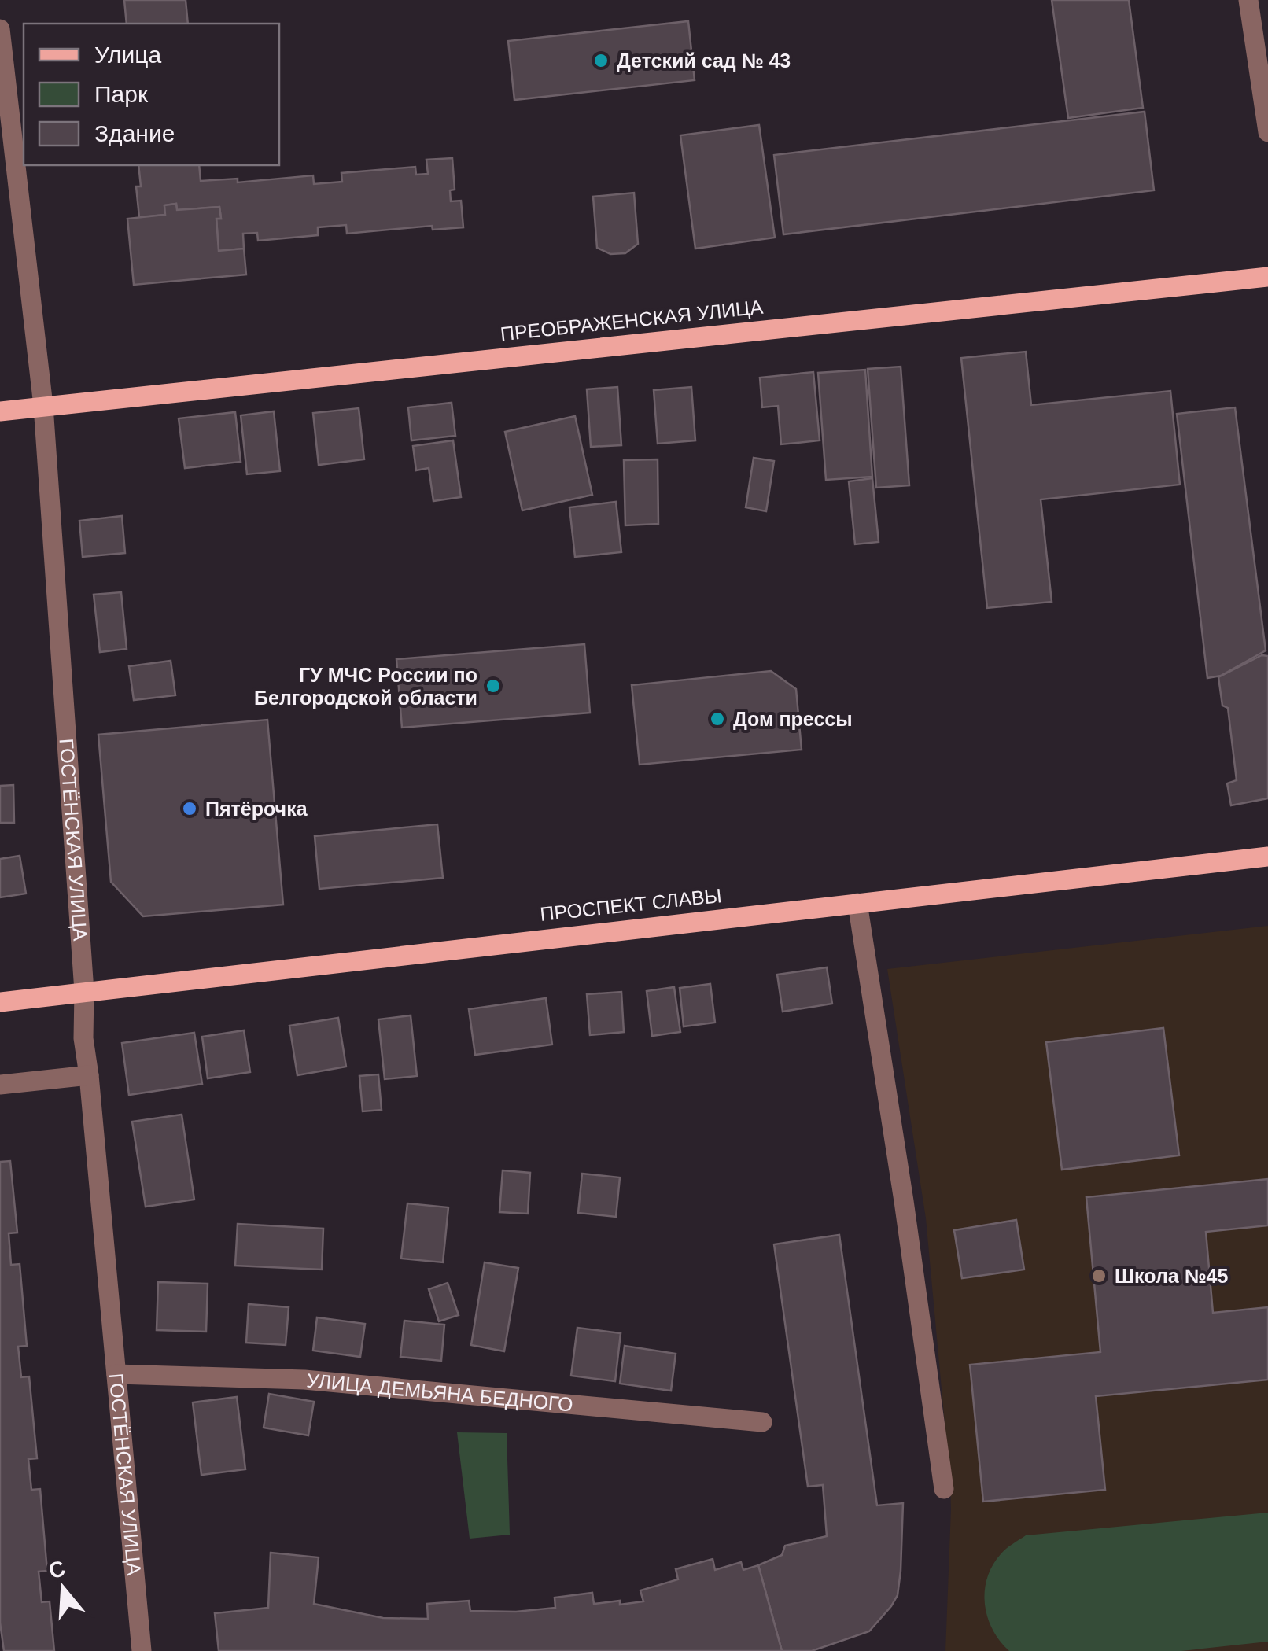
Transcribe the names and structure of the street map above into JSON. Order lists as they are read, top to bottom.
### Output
{
  "streets": {
    "main road": ["ПРЕОБРАЖЕНСКАЯ УЛИЦА", "ПРОСПЕКТ СЛАВЫ"],
    "street": ["ГОСТЁНСКАЯ УЛИЦА", "УЛИЦА ДЕМЬЯНА БЕДНОГО"]
  },
  "crossings": [
    ["ПРЕОБРАЖЕНСКАЯ УЛИЦА", "ГОСТЁНСКАЯ УЛИЦА"],
    ["ГОСТЁНСКАЯ УЛИЦА", "ПРОСПЕКТ СЛАВЫ"],
    ["ГОСТЁНСКАЯ УЛИЦА", "УЛИЦА ДЕМЬЯНА БЕДНОГО"]
  ],
  "places": [
    "Детский сад № 43",
    "ГУ МЧС России по Белгородской области",
    "Дом прессы",
    "Пятёрочка",
    "Школа №45"
  ],
  "legend": ["Улица", "Парк", "Здание"],
  "north": "top"
}
